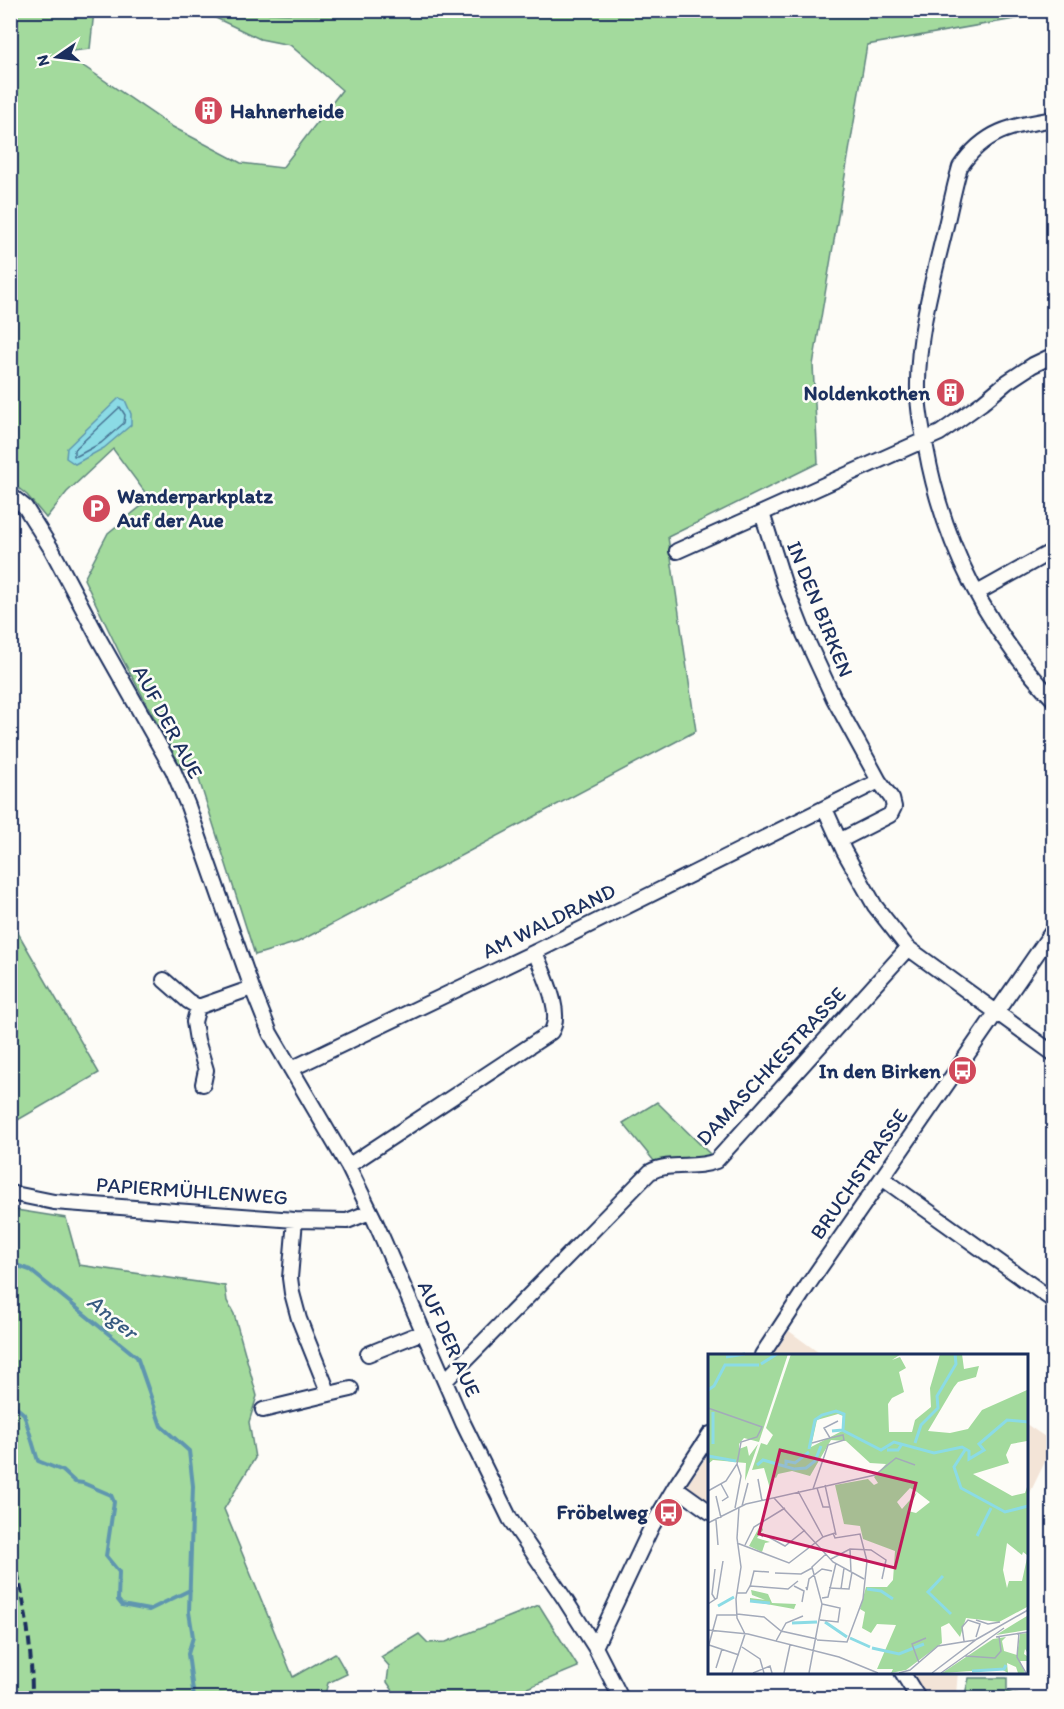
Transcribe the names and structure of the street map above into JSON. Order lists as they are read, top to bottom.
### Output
{
  "streets": {
    "street": [
      "IN DEN BIRKEN",
      "AUF DER AUE",
      "AM WALDRAND",
      "DAMASCHKESTRASSE",
      "BRUCHSTRASSE",
      "PAPIERMÜHLENWEG"
    ]
  },
  "crossings": [
    ["AUF DER AUE", "AM WALDRAND"],
    ["AUF DER AUE", "DAMASCHKESTRASSE"],
    ["AUF DER AUE", "PAPIERMÜHLENWEG"]
  ],
  "water": ["Anger"],
  "places": {
    "building": ["Hahnerheide", "Noldenkothen"],
    "parking": ["Wanderparkplatz Auf der Aue"],
    "bus stop": ["In den Birken", "Fröbelweg"]
  },
  "north": "left"
}
